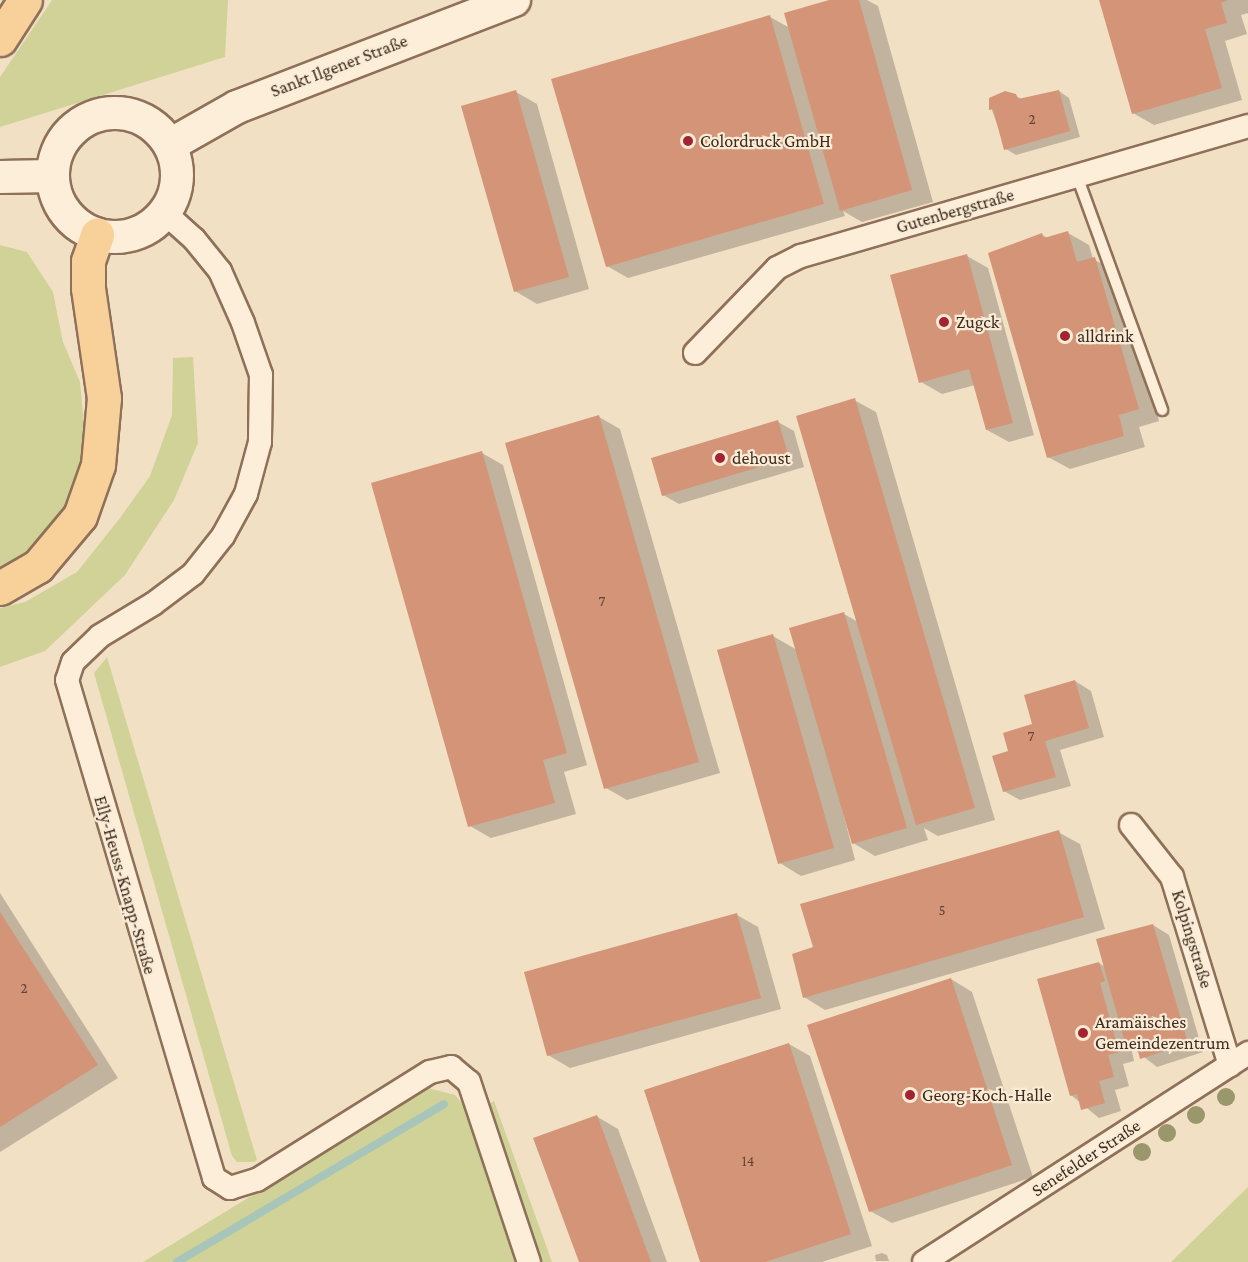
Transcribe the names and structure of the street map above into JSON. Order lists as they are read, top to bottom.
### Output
{
  "streets": {
    "street": [
      "Sankt Ilgener Straße",
      "Gutenbergstraße",
      "Elly-Heuss-Knapp-Straße",
      "Kolpingstraße",
      "Senefelder Straße"
    ]
  },
  "crossings": [
    ["Sankt Ilgener Straße", "Elly-Heuss-Knapp-Straße"],
    ["Kolpingstraße", "Senefelder Straße"]
  ],
  "places": [
    "Colordruck GmbH",
    "Zugck",
    "alldrink",
    "dehoust",
    "Aramäisches Gemeindezentrum",
    "Georg-Koch-Halle"
  ],
  "house_numbers": [
    "2",
    "7",
    "7",
    "5",
    "2",
    "14"
  ]
}
